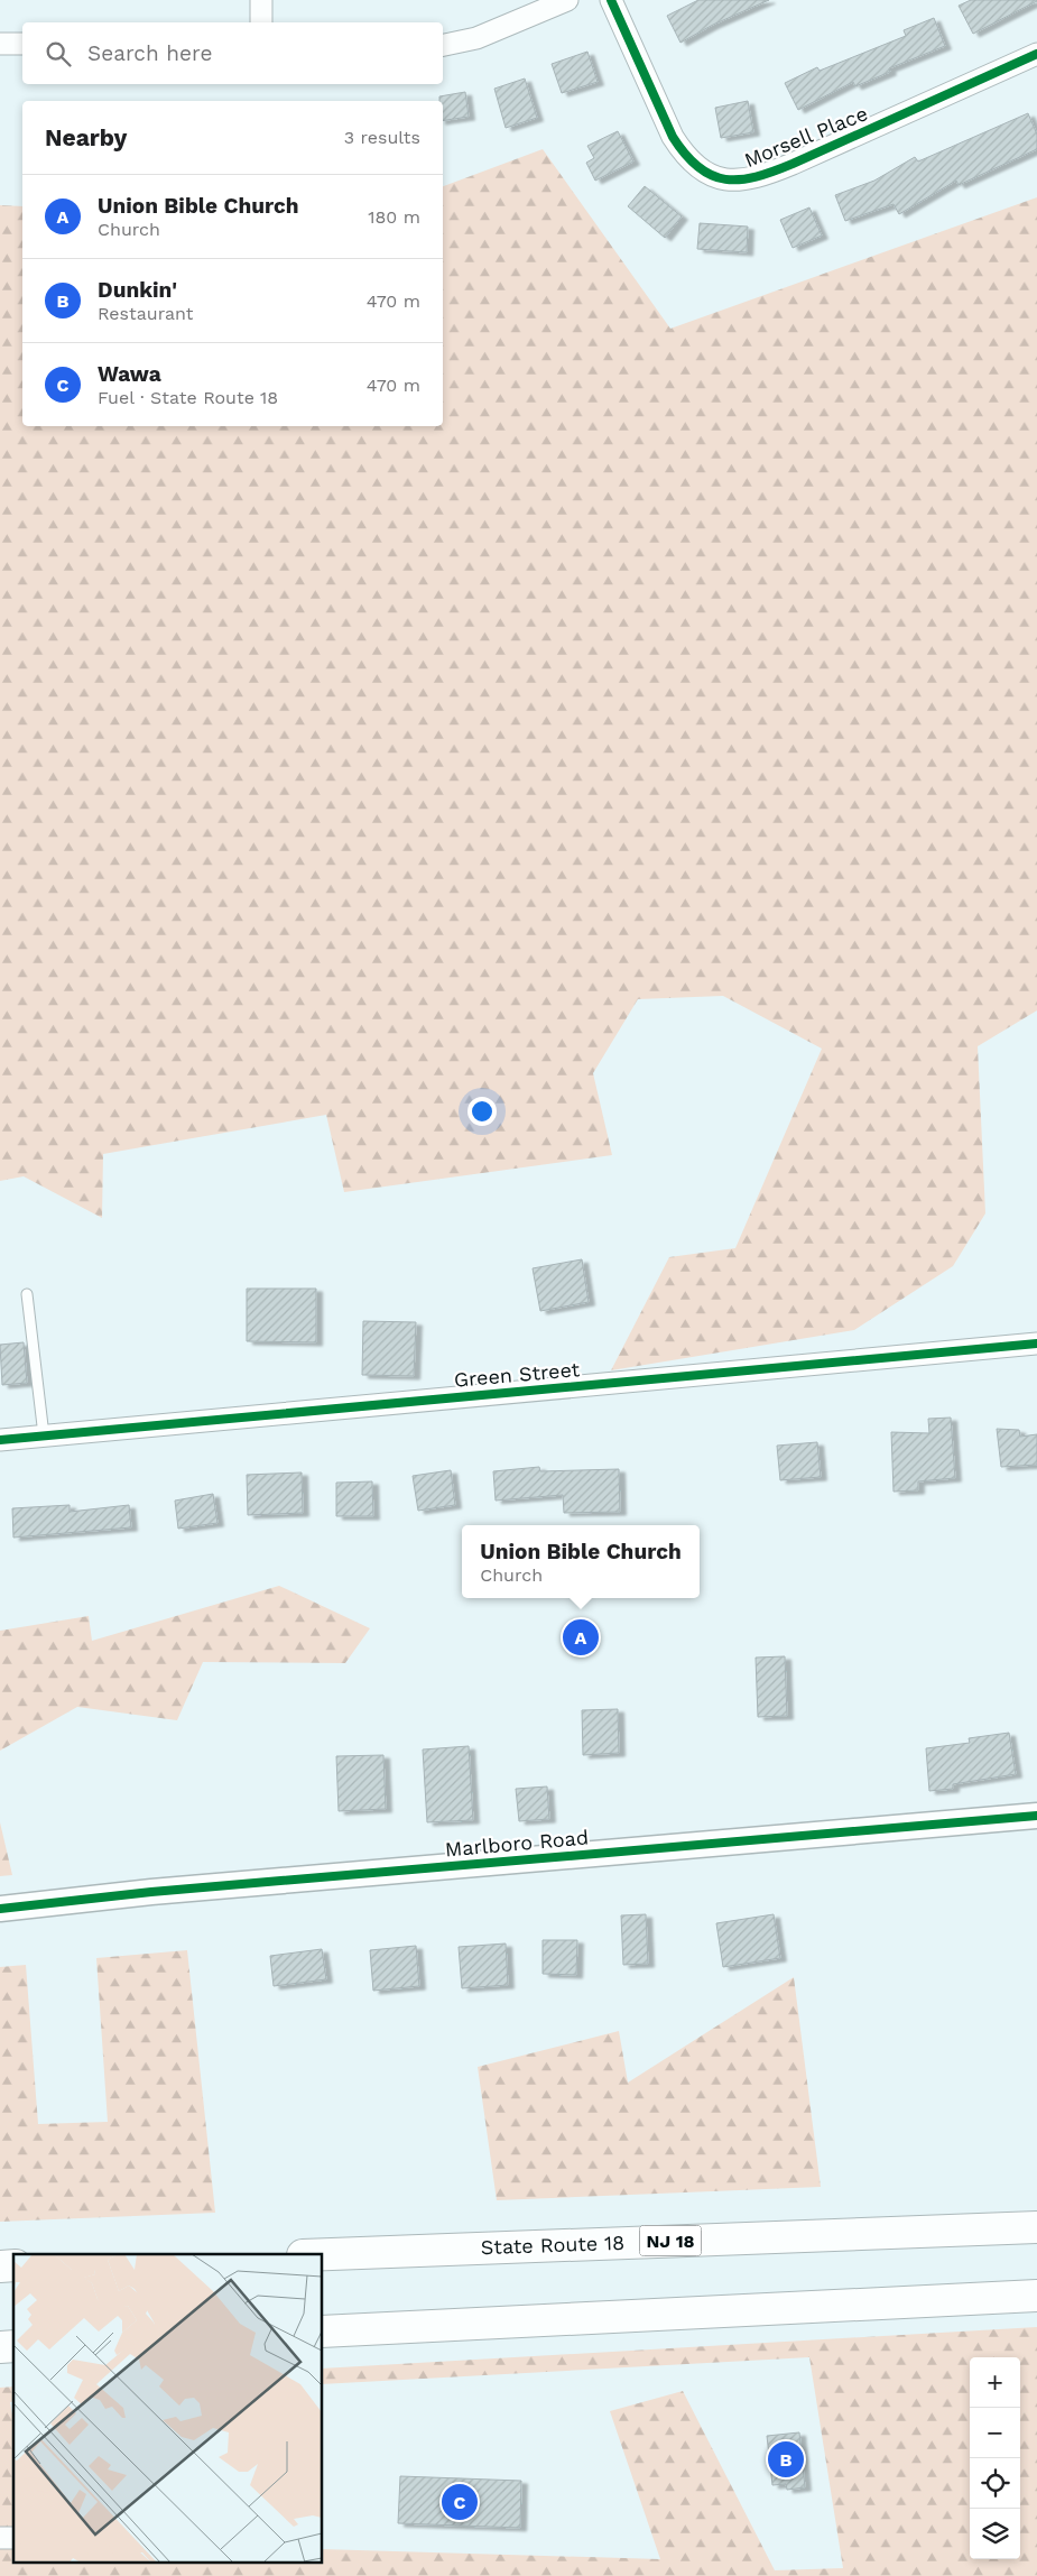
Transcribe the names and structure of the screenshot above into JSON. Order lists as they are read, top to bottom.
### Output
{
  "streets": {
    "highway": ["NJ 18", "State Route 18"],
    "street": ["Morsell Place", "Green Street", "Marlboro Road"]
  },
  "page": {
    "search": "Search here",
    "heading": ["Nearby", "3 results"],
    "list": [
      {
        "mark": "A",
        "name": "Union Bible Church",
        "note": "Church",
        "value": "180 m"
      },
      {
        "mark": "B",
        "name": "Dunkin'",
        "note": "Restaurant",
        "value": "470 m"
      },
      {
        "mark": "C",
        "name": "Wawa",
        "note": "Fuel · State Route 18",
        "value": "470 m"
      }
    ],
    "popup": ["Union Bible Church", "Church"],
    "pins": ["A", "B", "C"],
    "map_buttons": ["+", "−"]
  }
}
